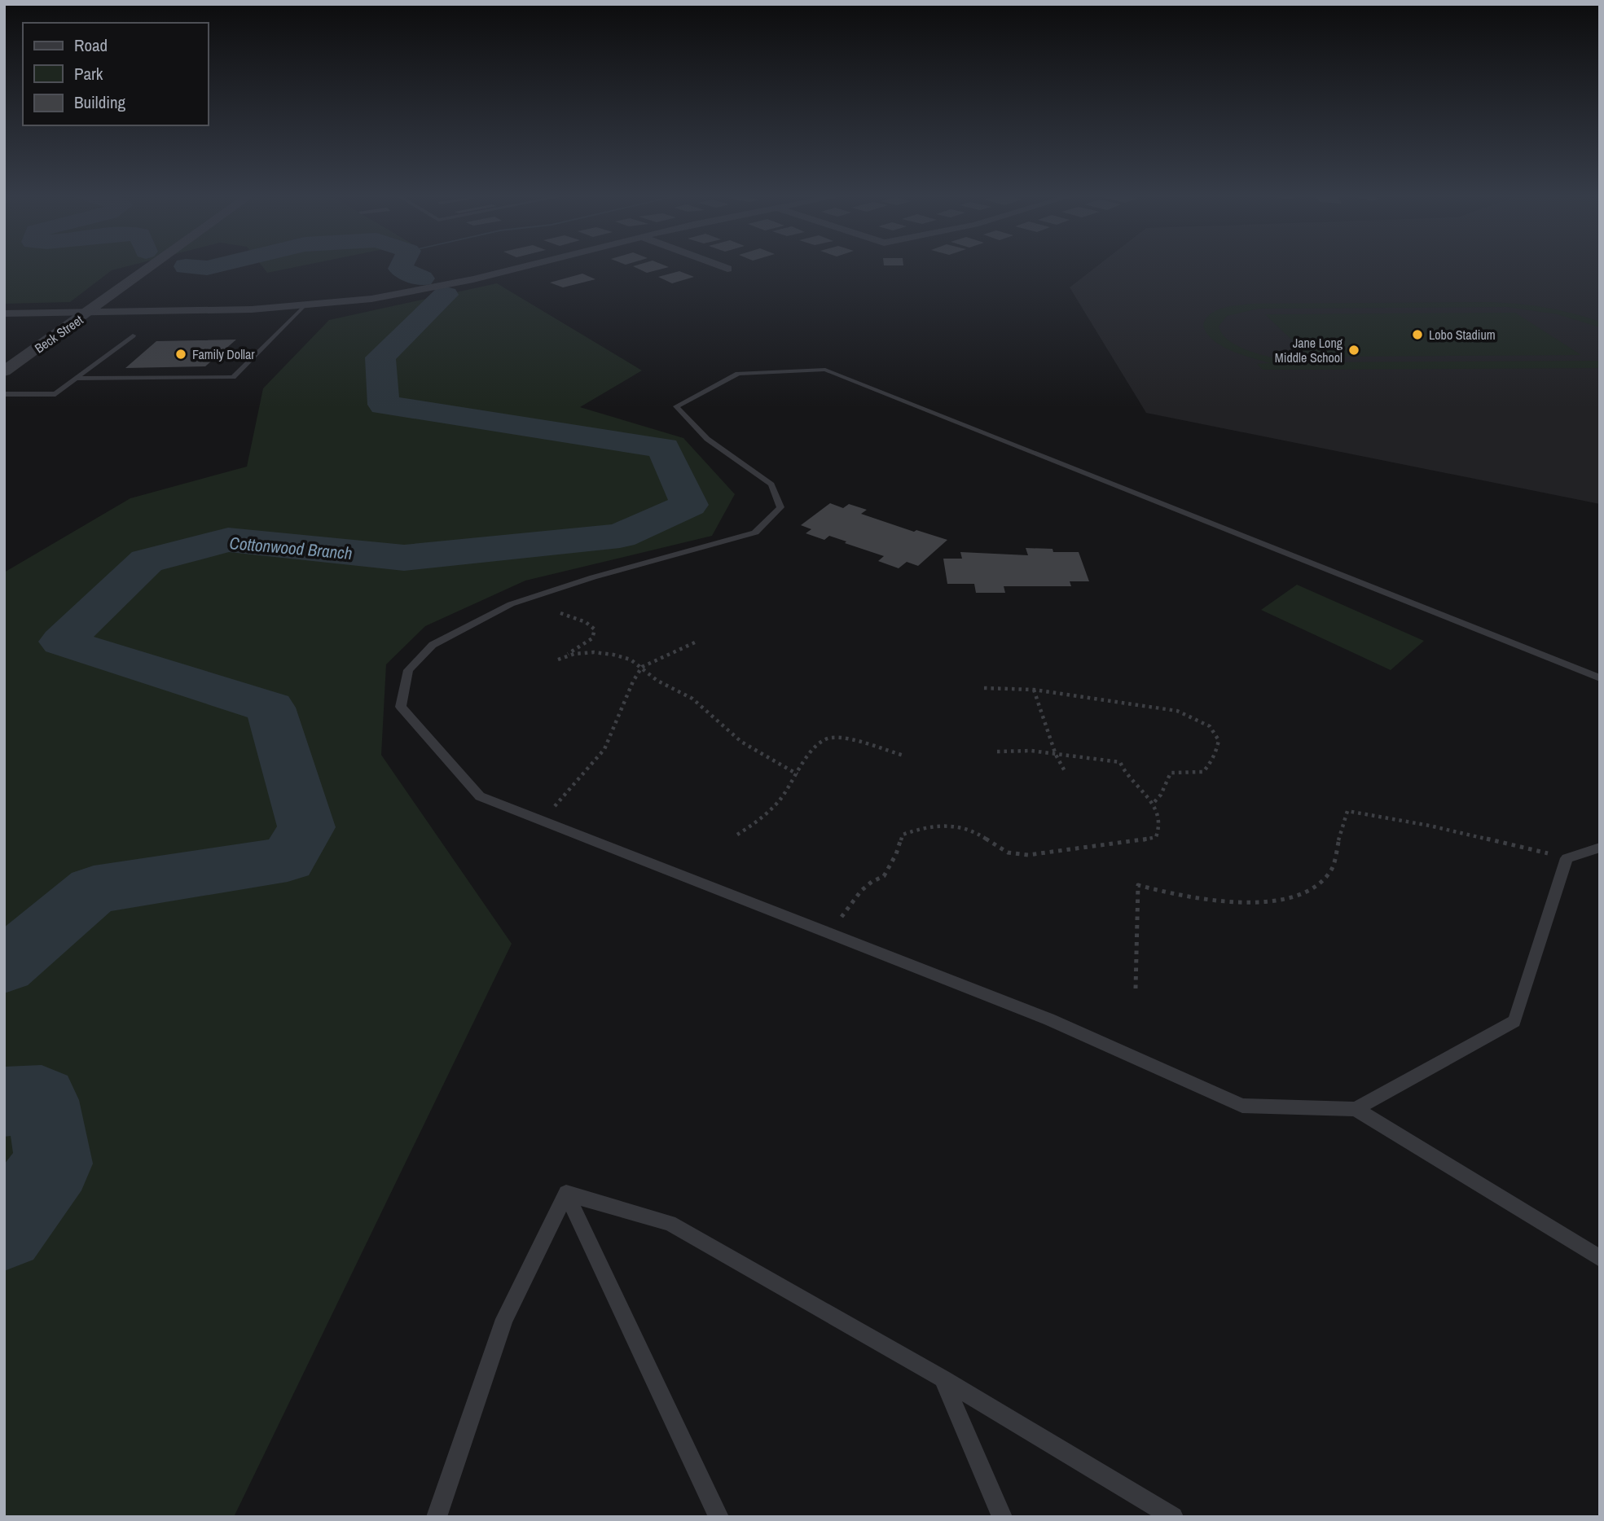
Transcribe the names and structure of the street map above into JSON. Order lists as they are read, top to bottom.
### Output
{
  "streets": {
    "street": ["Beck Street"]
  },
  "water": ["Cottonwood Branch"],
  "places": ["Lobo Stadium", "Jane Long Middle School", "Family Dollar"],
  "legend": ["Road", "Park", "Building"]
}
